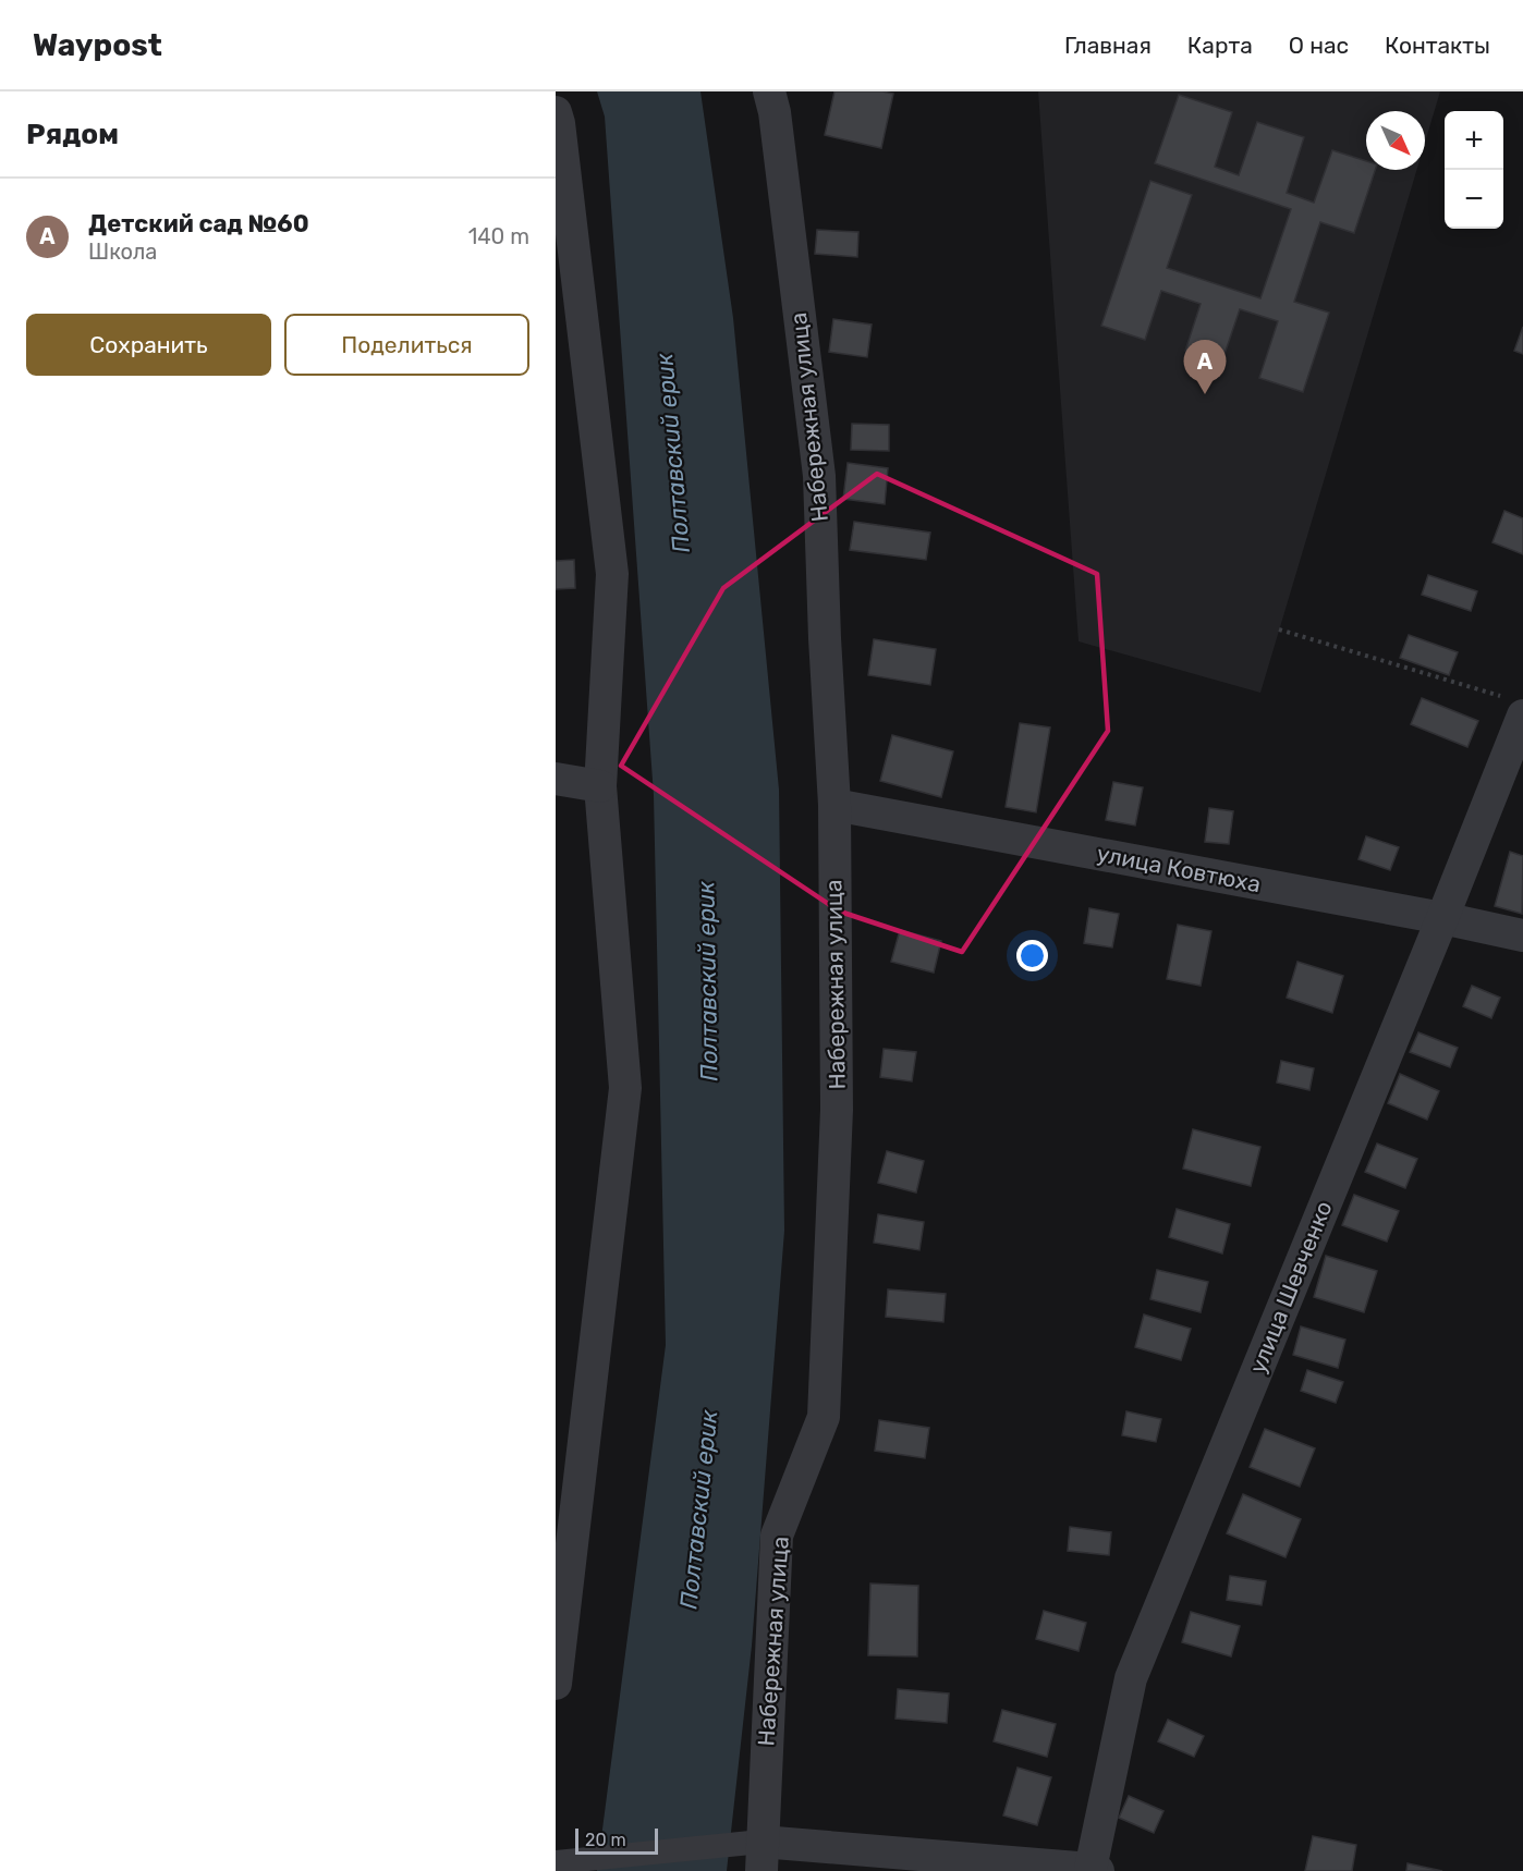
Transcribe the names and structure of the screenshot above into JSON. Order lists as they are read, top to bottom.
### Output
{
  "streets": {
    "street": ["Набережная улица", "улица Ковтюха", "улица Шевченко"]
  },
  "crossings": [
    ["Набережная улица", "улица Ковтюха"],
    ["улица Ковтюха", "улица Шевченко"]
  ],
  "water": ["Полтавский ерик"],
  "scale_bar": "20 m",
  "north": "bottom right",
  "page": {
    "header": "Waypost",
    "nav": [
      "Главная",
      "Карта",
      "О нас",
      "Контакты"
    ],
    "heading": "Рядом",
    "map_buttons": ["+", "−"],
    "list": [
      {
        "mark": "A",
        "name": "Детский сад №60",
        "note": "Школа",
        "value": "140 m"
      }
    ],
    "buttons": ["Сохранить", "Поделиться"],
    "pins": "A",
    "scale": "20 m"
  }
}
